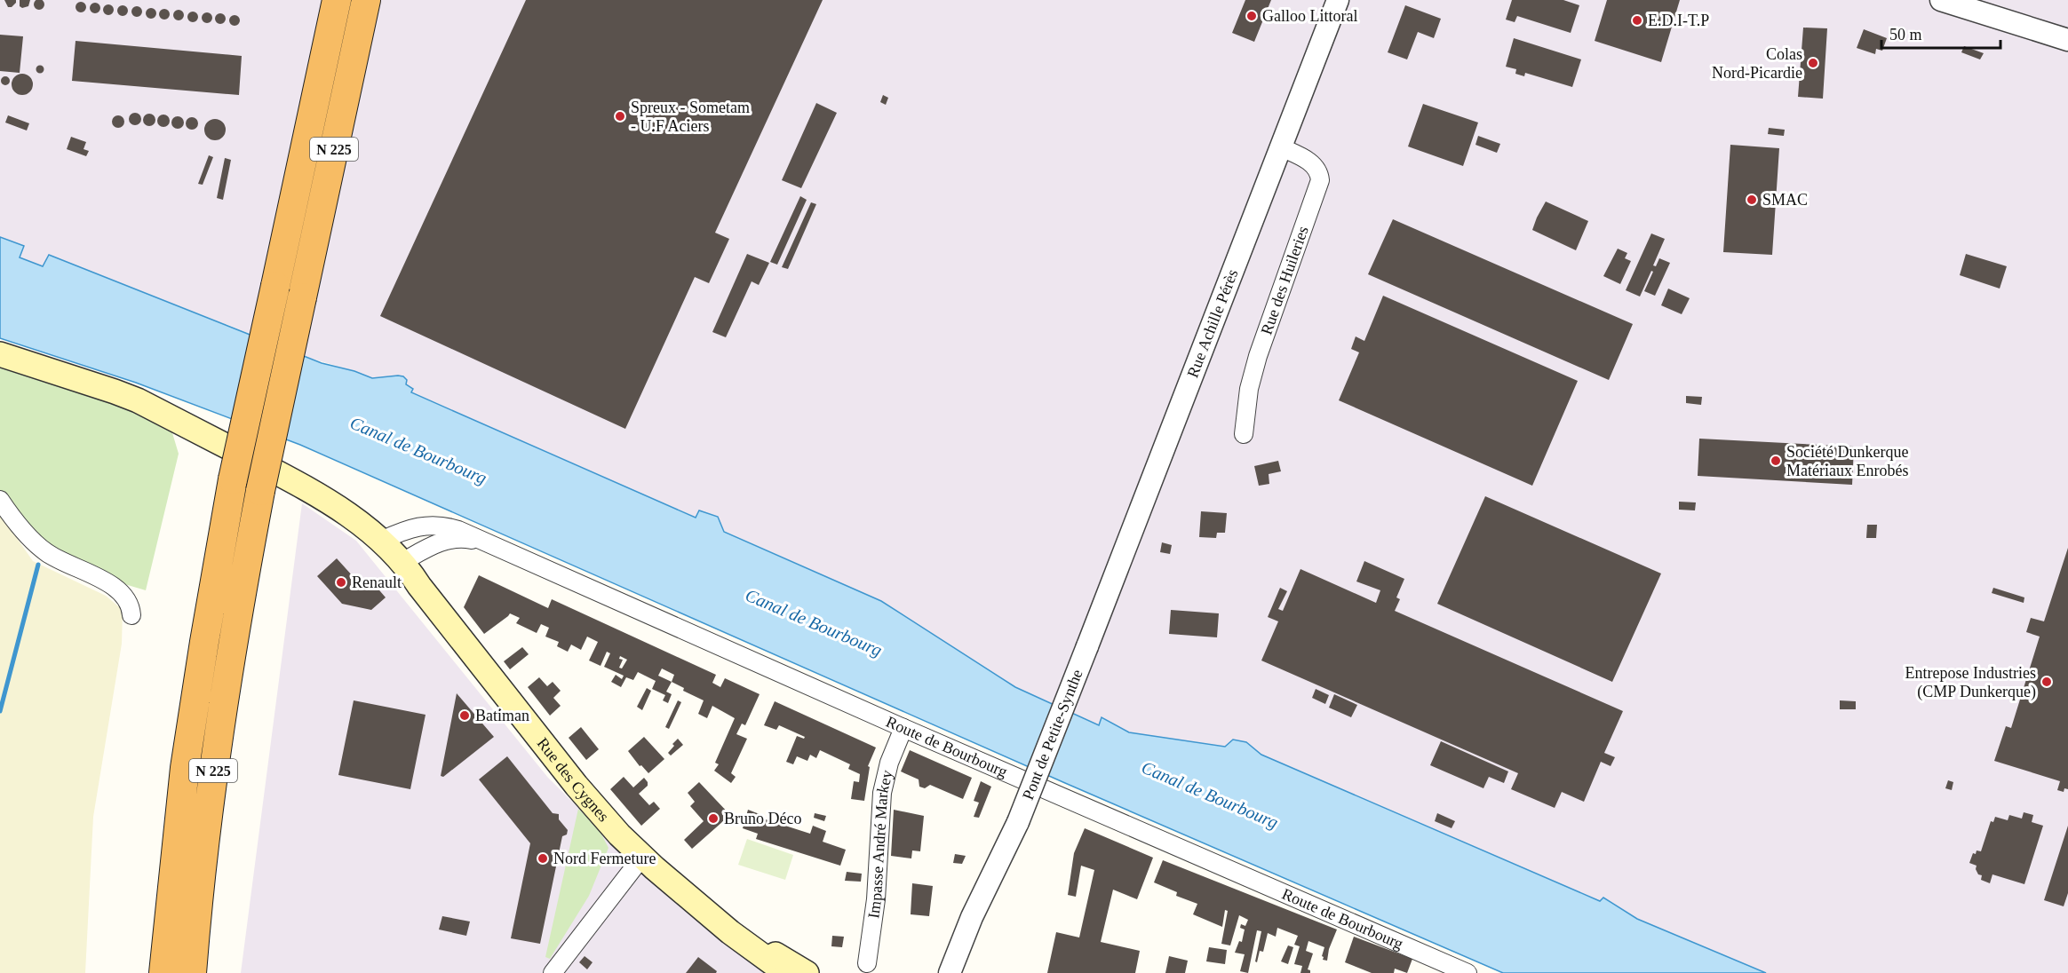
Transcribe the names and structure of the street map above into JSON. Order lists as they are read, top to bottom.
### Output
{
  "streets": {
    "highway": ["N 225"],
    "main road": ["Rue des Cygnes"],
    "street": [
      "Rue des Huileries",
      "Rue Achille Pérès",
      "Pont de Petite-Synthe",
      "Route de Bourbourg",
      "Impasse André Markey"
    ]
  },
  "crossings": [
    ["Rue des Huileries", "Rue Achille Pérès"],
    ["Rue Achille Pérès", "Pont de Petite-Synthe"],
    ["Route de Bourbourg", "Rue des Cygnes"],
    ["Route de Bourbourg", "Impasse André Markey"]
  ],
  "water": ["Canal de Bourbourg"],
  "places": [
    "Galloo Littoral",
    "E.D.I-T.P",
    "Colas Nord-Picardie",
    "Spreux - Sometam - U.F Aciers",
    "SMAC",
    "Société Dunkerque Matériaux Enrobés",
    "Renault",
    "Entrepose Industries (CMP Dunkerque)",
    "Batiman",
    "Bruno Déco",
    "Nord Fermeture"
  ],
  "scale_bar": "50 m"
}
